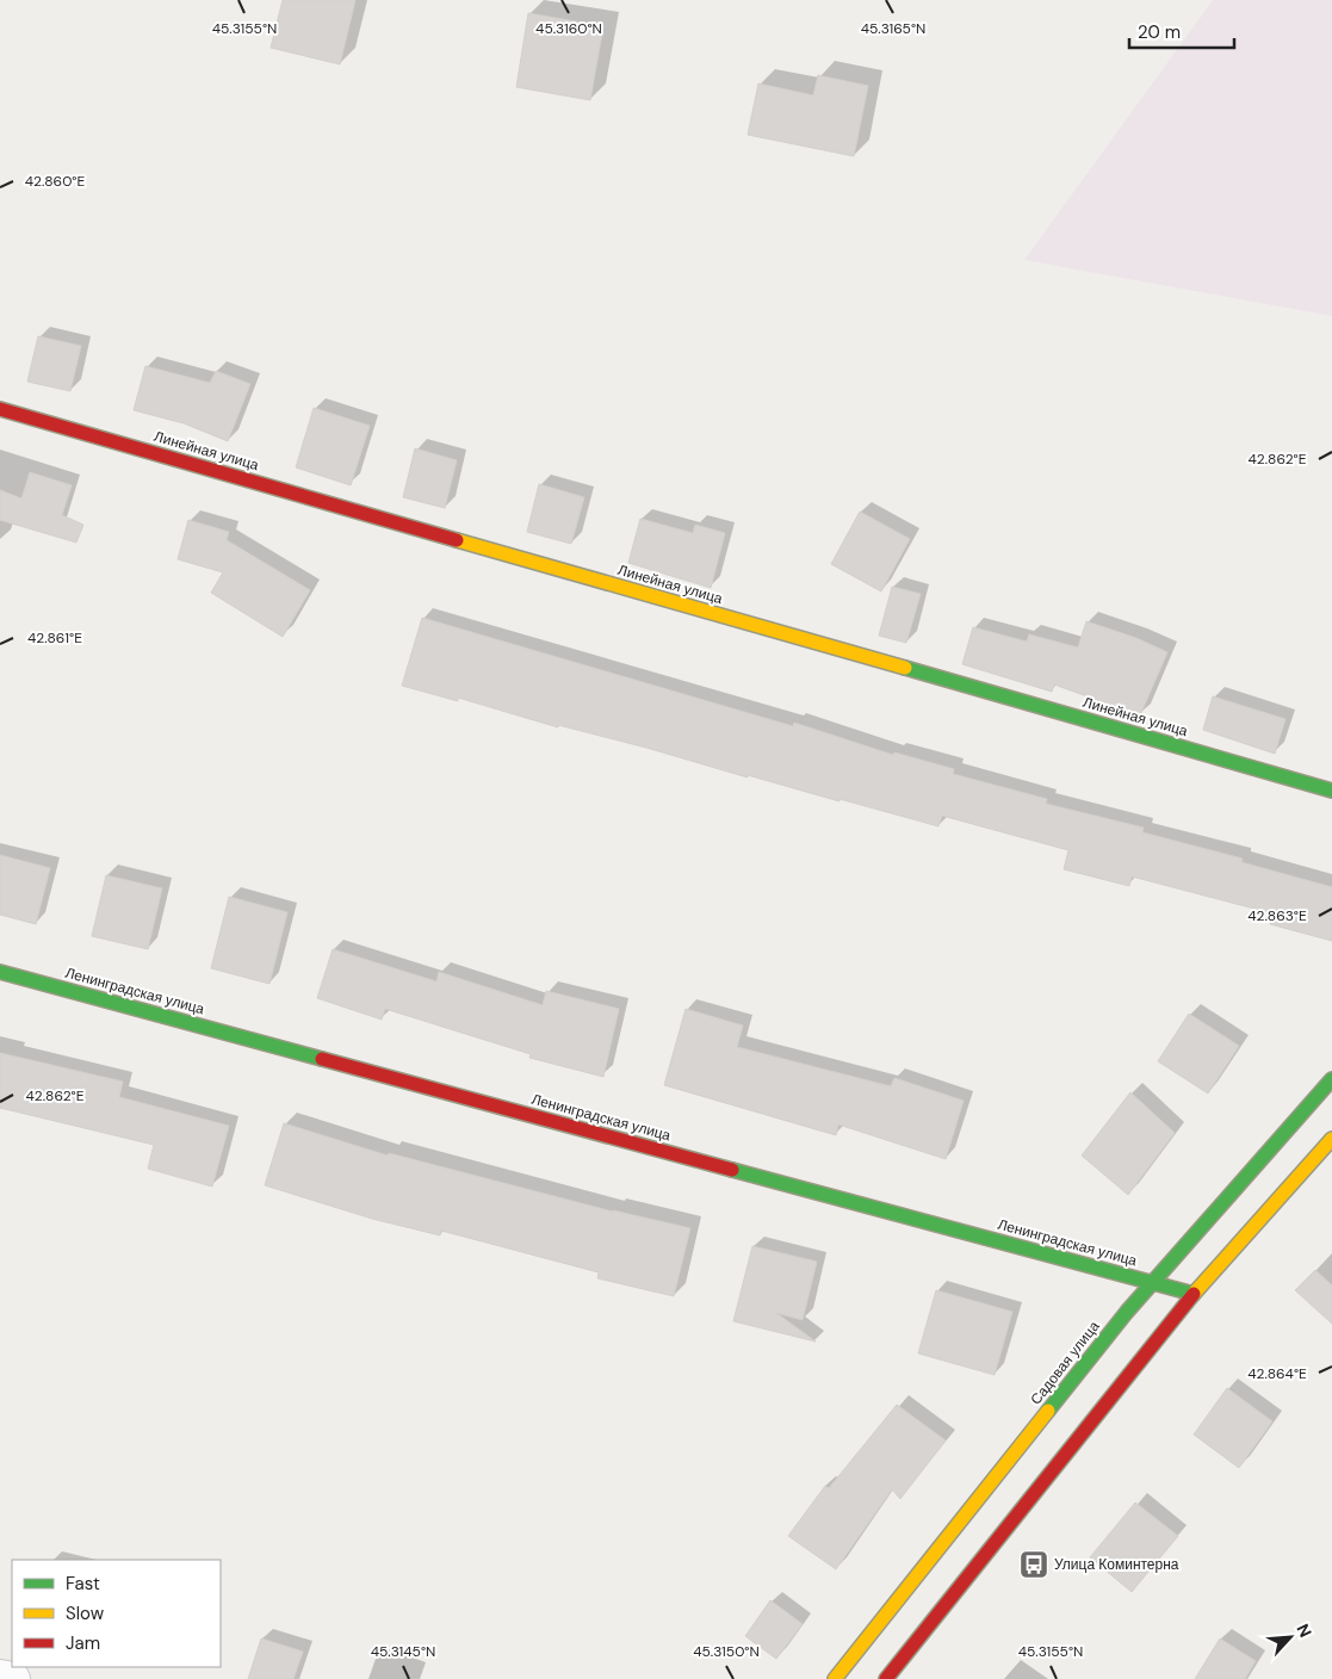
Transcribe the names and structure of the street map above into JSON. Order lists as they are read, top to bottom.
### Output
{
  "streets": {
    "street": ["Линейная улица", "Ленинградская улица", "Садовая улица"]
  },
  "crossings": [
    ["Ленинградская улица", "Садовая улица"]
  ],
  "places": {
    "bus stop": ["Улица Коминтерна"]
  },
  "legend": ["Fast", "Slow", "Jam"],
  "scale_bar": "20 m",
  "north": "top right",
  "coordinates": [
    "45.3155°N",
    "45.3160°N",
    "45.3165°N",
    "42.860°E",
    "42.862°E",
    "42.861°E",
    "42.863°E",
    "42.864°E",
    "45.3145°N",
    "45.3150°N"
  ]
}
